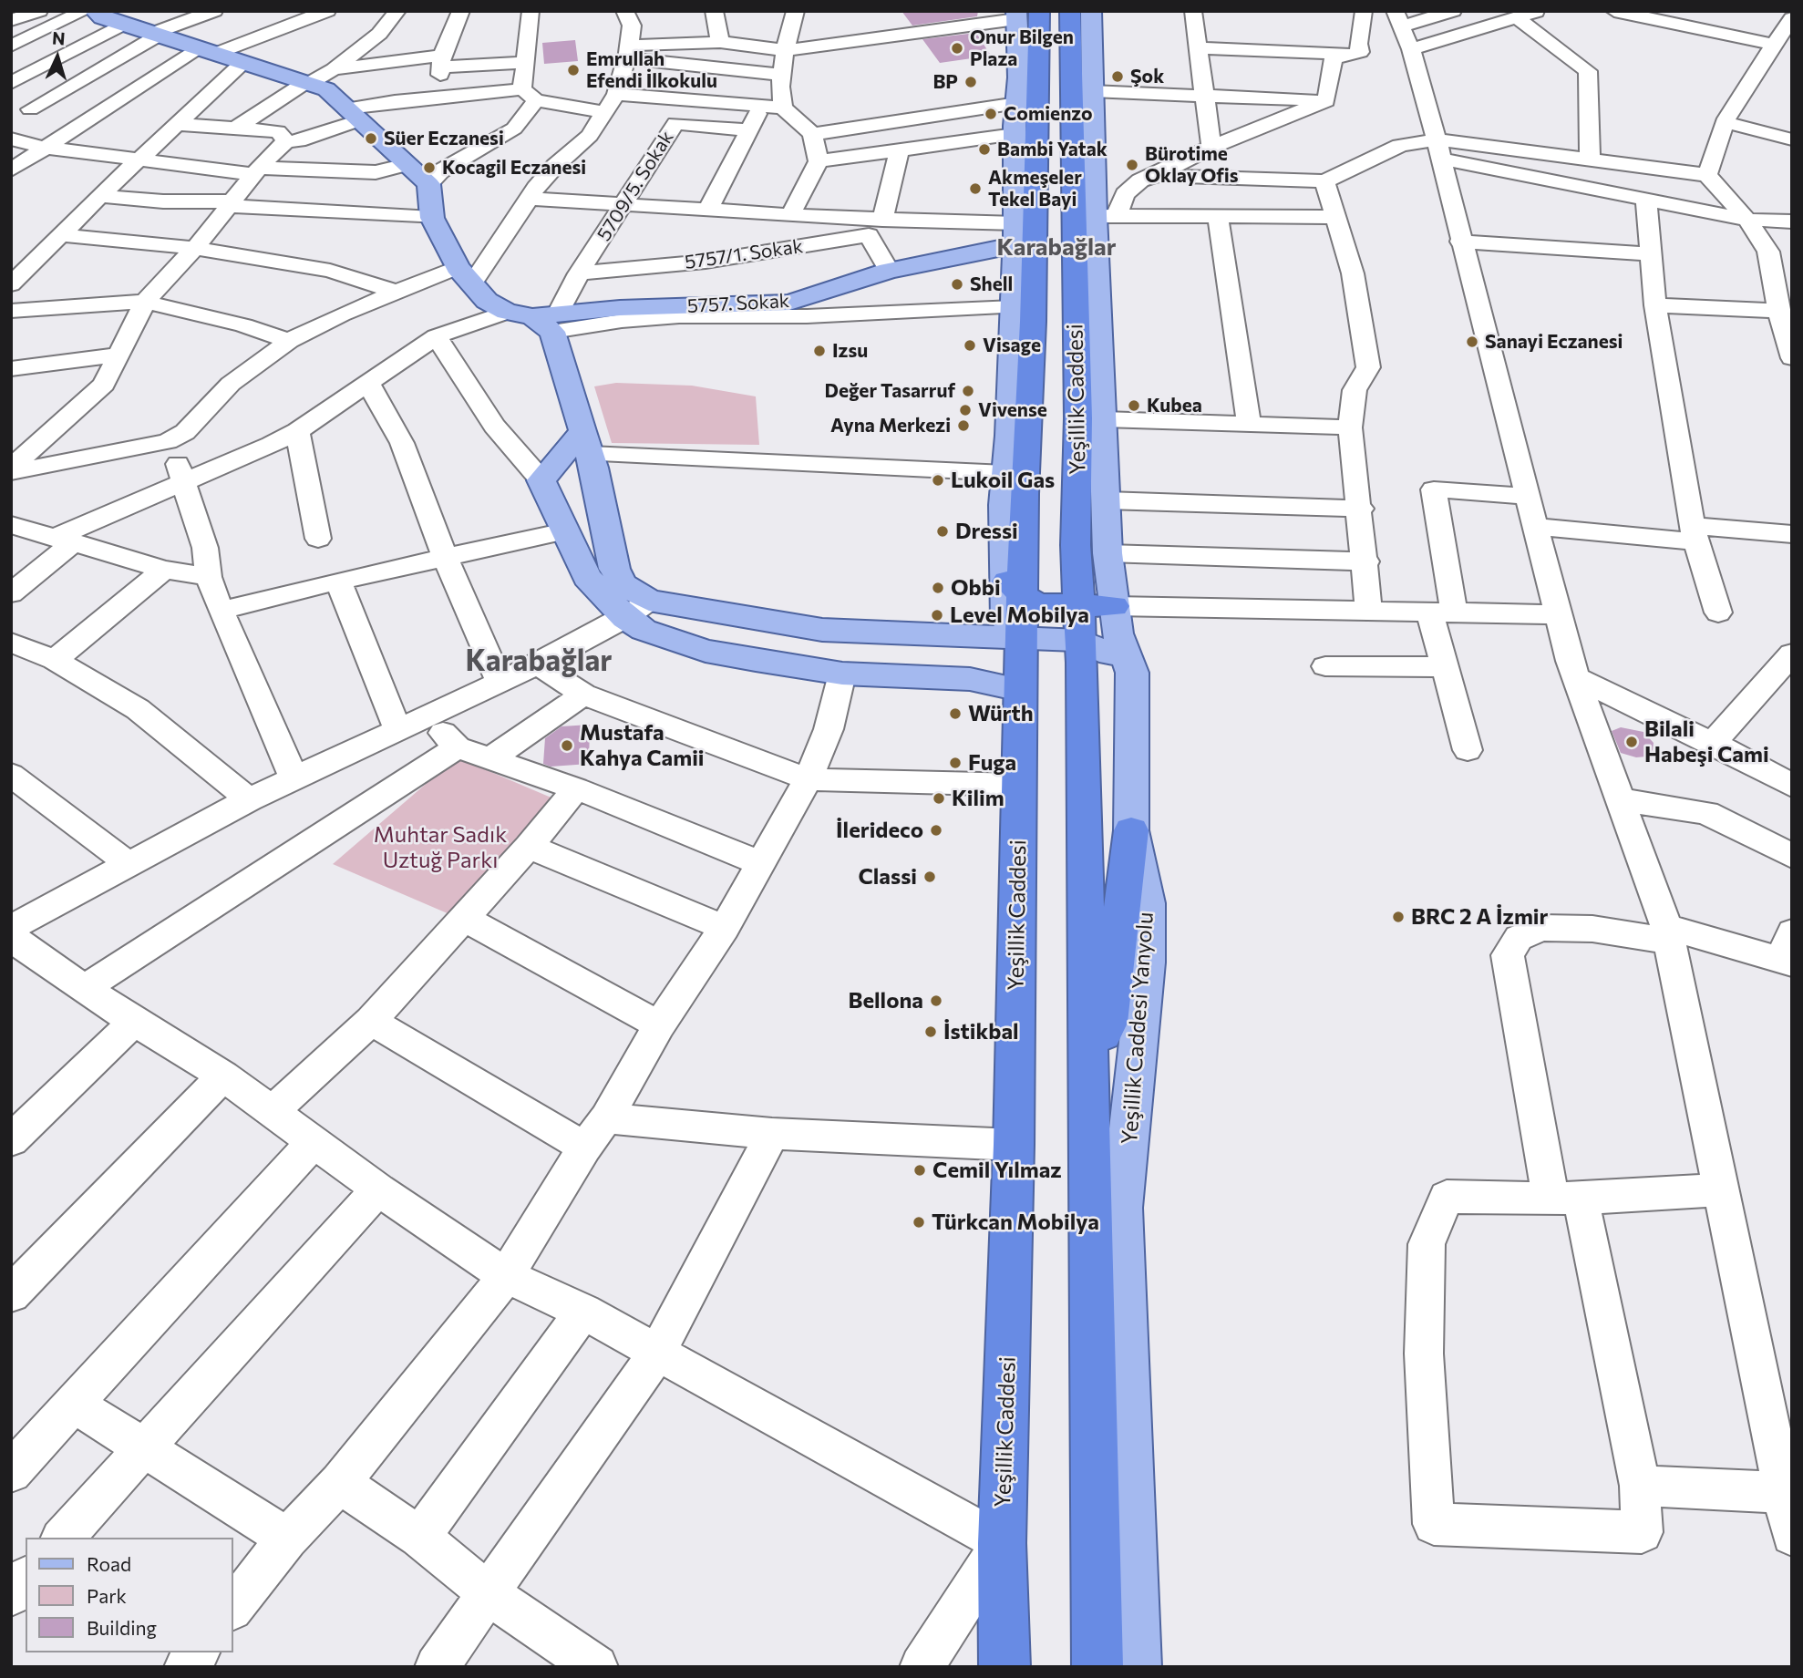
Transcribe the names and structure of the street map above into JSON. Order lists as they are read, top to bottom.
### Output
{
  "streets": {
    "highway": ["Yeşillik Caddesi"],
    "main road": ["5757. Sokak", "Yeşillik Caddesi Yanyolu"],
    "street": ["5709/5. Sokak", "5757/1. Sokak"]
  },
  "crossings": [
    ["5709/5. Sokak", "5757/1. Sokak"],
    ["5709/5. Sokak", "5757. Sokak"],
    ["5757/1. Sokak", "5757. Sokak"],
    ["Yeşillik Caddesi", "Yeşillik Caddesi Yanyolu"]
  ],
  "districts": ["Karabağlar", "Karabağlar"],
  "parks": ["Muhtar Sadık Uztuğ Parkı"],
  "places": [
    "Onur Bilgen Plaza",
    "Emrullah Efendi İlkokulu",
    "Şok",
    "BP",
    "Comienzo",
    "Süer Eczanesi",
    "Bambi Yatak",
    "Bürotime Oklay Ofis",
    "Kocagil Eczanesi",
    "Akmeşeler Tekel Bayi",
    "Shell",
    "Sanayi Eczanesi",
    "Visage",
    "Izsu",
    "Değer Tasarruf",
    "Kubea",
    "Vivense",
    "Ayna Merkezi",
    "Lukoil Gas",
    "Dressi",
    "Obbi",
    "Level Mobilya",
    "Würth",
    "Bilali Habeşi Cami",
    "Mustafa Kahya Camii",
    "Fuga",
    "Kilim",
    "İlerideco",
    "Classi",
    "BRC 2 A İzmir",
    "Bellona",
    "İstikbal",
    "Cemil Yılmaz",
    "Türkcan Mobilya"
  ],
  "legend": ["Road", "Park", "Building"],
  "north": "top"
}
